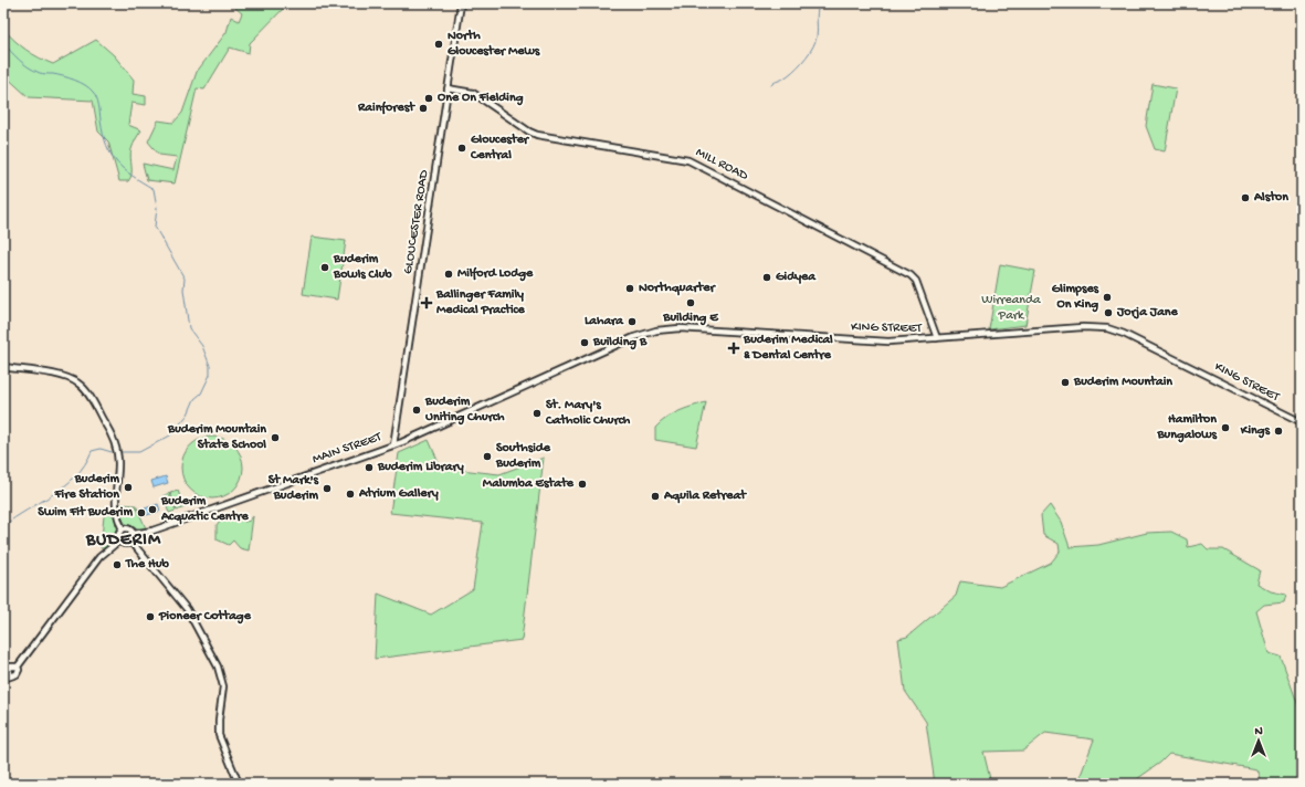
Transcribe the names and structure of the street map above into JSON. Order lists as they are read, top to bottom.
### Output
{
  "streets": {
    "main road": [
      "MILL ROAD",
      "GLOUCESTER ROAD",
      "KING STREET",
      "MAIN STREET"
    ]
  },
  "crossings": [
    ["MILL ROAD", "GLOUCESTER ROAD"],
    ["MILL ROAD", "KING STREET"],
    ["GLOUCESTER ROAD", "KING STREET"],
    ["GLOUCESTER ROAD", "MAIN STREET"],
    ["KING STREET", "MAIN STREET"]
  ],
  "districts": ["BUDERIM"],
  "parks": ["Wirreanda Park"],
  "places": {
    "other": [
      "North Gloucester Mews",
      "One On Fielding",
      "Rainforest",
      "Gloucester Central",
      "Alston",
      "Buderim Bowls Club",
      "Milford Lodge",
      "Gidyea",
      "Northquarter",
      "Glimpses On King",
      "Building E",
      "Jorja Jane",
      "Lahara",
      "Building B",
      "Buderim Mountain",
      "Buderim Uniting Church",
      "St. Mary's Catholic Church",
      "Hamilton Bungalows",
      "Kings",
      "Buderim Mountain State School",
      "Southside Buderim",
      "Buderim Library",
      "Malumba Estate",
      "Buderim Fire Station",
      "St Mark's Buderim",
      "Atrium Gallery",
      "Aquila Retreat",
      "Buderim Acquatic Centre",
      "Swim Fit Buderim",
      "The Hub",
      "Pioneer Cottage"
    ],
    "health": ["Ballinger Family Medical Practice", "Buderim Medical & Dental Centre"]
  },
  "north": "top"
}
